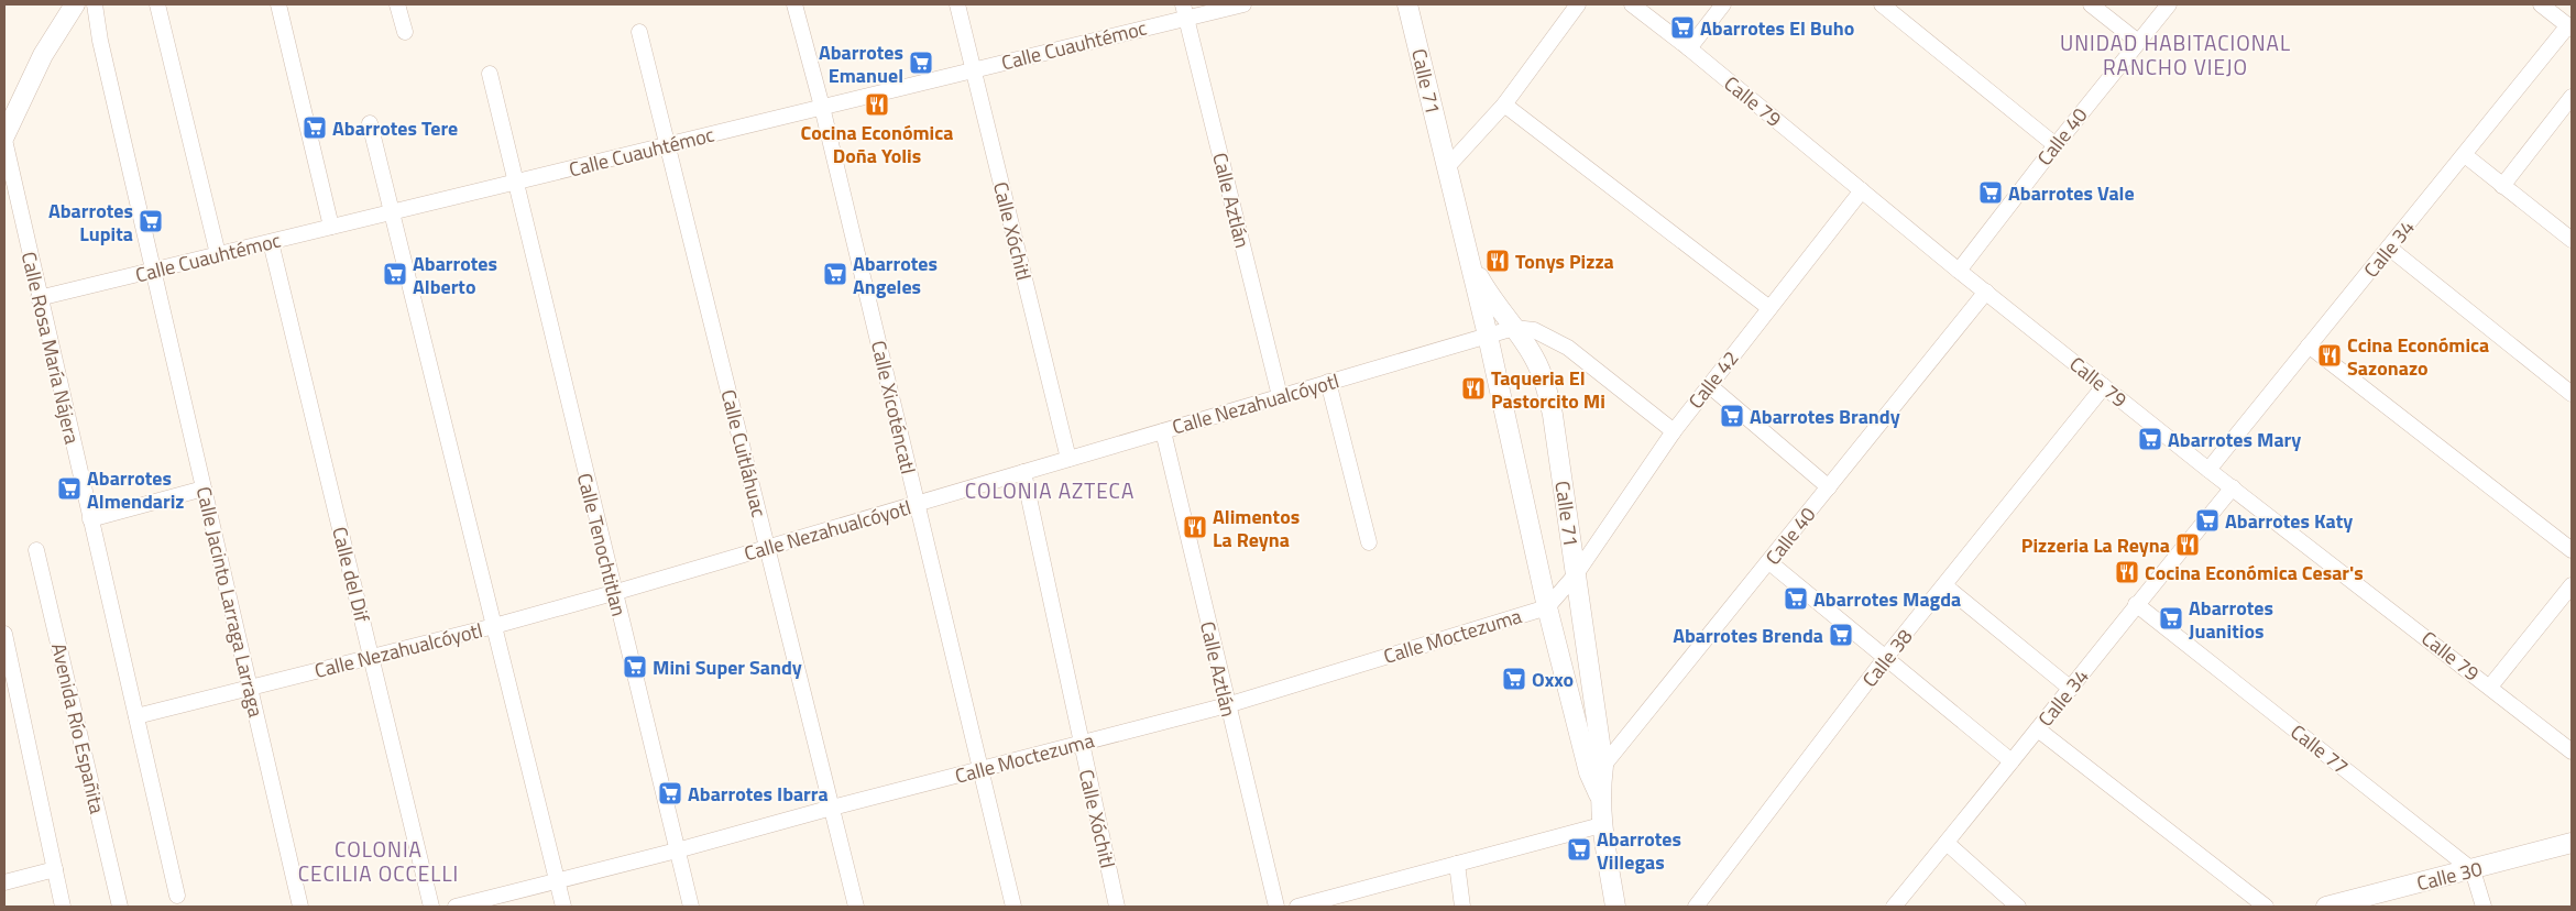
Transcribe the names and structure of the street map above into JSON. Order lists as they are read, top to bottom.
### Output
{
  "streets": {
    "street": [
      "Calle Cuauhtémoc",
      "Calle 71",
      "Calle 79",
      "Calle 40",
      "Calle Aztlán",
      "Calle Xóchitl",
      "Calle 34",
      "Calle Rosa María Nájera",
      "Calle 42",
      "Calle Nezahualcóyotl",
      "Calle Xicoténcatl",
      "Calle Cuitláhuac",
      "Calle Tenochtitlan",
      "Calle del Dif",
      "Calle Jacinto Larraga Larraga",
      "Calle Moctezuma",
      "Calle 38",
      "Avenida Río Españita",
      "Calle 77",
      "Calle 30"
    ]
  },
  "crossings": [
    ["Calle Cuauhtémoc", "Calle Aztlán"],
    ["Calle Cuauhtémoc", "Calle Xóchitl"],
    ["Calle Cuauhtémoc", "Calle Rosa María Nájera"],
    ["Calle Cuauhtémoc", "Calle Xicoténcatl"],
    ["Calle Cuauhtémoc", "Calle Cuitláhuac"],
    ["Calle Cuauhtémoc", "Calle Tenochtitlan"],
    ["Calle Cuauhtémoc", "Calle del Dif"],
    ["Calle Cuauhtémoc", "Calle Jacinto Larraga Larraga"],
    ["Calle 71", "Calle 40"],
    ["Calle 71", "Calle 42"],
    ["Calle 71", "Calle Nezahualcóyotl"],
    ["Calle 71", "Calle Moctezuma"],
    ["Calle 79", "Calle 40"],
    ["Calle 79", "Calle 34"],
    ["Calle 79", "Calle 42"],
    ["Calle 79", "Calle 38"],
    ["Calle Aztlán", "Calle Nezahualcóyotl"],
    ["Calle Aztlán", "Calle Moctezuma"],
    ["Calle Xóchitl", "Calle Nezahualcóyotl"],
    ["Calle Xóchitl", "Calle Moctezuma"],
    ["Calle 34", "Calle 77"],
    ["Calle Rosa María Nájera", "Calle Nezahualcóyotl"],
    ["Calle 42", "Calle Moctezuma"],
    ["Calle Nezahualcóyotl", "Calle Xicoténcatl"],
    ["Calle Nezahualcóyotl", "Calle Cuitláhuac"],
    ["Calle Nezahualcóyotl", "Calle Tenochtitlan"],
    ["Calle Nezahualcóyotl", "Calle del Dif"],
    ["Calle Nezahualcóyotl", "Calle Jacinto Larraga Larraga"],
    ["Calle Xicoténcatl", "Calle Moctezuma"],
    ["Calle Cuitláhuac", "Calle Moctezuma"],
    ["Calle Tenochtitlan", "Calle Moctezuma"],
    ["Calle 77", "Calle 30"]
  ],
  "districts": ["UNIDAD HABITACIONAL RANCHO VIEJO", "COLONIA AZTECA", "COLONIA CECILIA OCCELLI"],
  "places": {
    "supermarket": [
      "Abarrotes El Buho",
      "Abarrotes Emanuel",
      "Abarrotes Tere",
      "Abarrotes Vale",
      "Abarrotes Lupita",
      "Abarrotes Alberto",
      "Abarrotes Angeles",
      "Abarrotes Brandy",
      "Abarrotes Mary",
      "Abarrotes Almendariz",
      "Abarrotes Katy",
      "Abarrotes Magda",
      "Abarrotes Juanitios",
      "Abarrotes Brenda",
      "Mini Super Sandy",
      "Oxxo",
      "Abarrotes Ibarra",
      "Abarrotes Villegas"
    ],
    "restaurant": [
      "Cocina Económica Doña Yolis",
      "Tonys Pizza",
      "Ccina Económica Sazonazo",
      "Taqueria El Pastorcito Mi",
      "Alimentos La Reyna",
      "Pizzeria La Reyna",
      "Cocina Económica Cesar's"
    ]
  }
}
